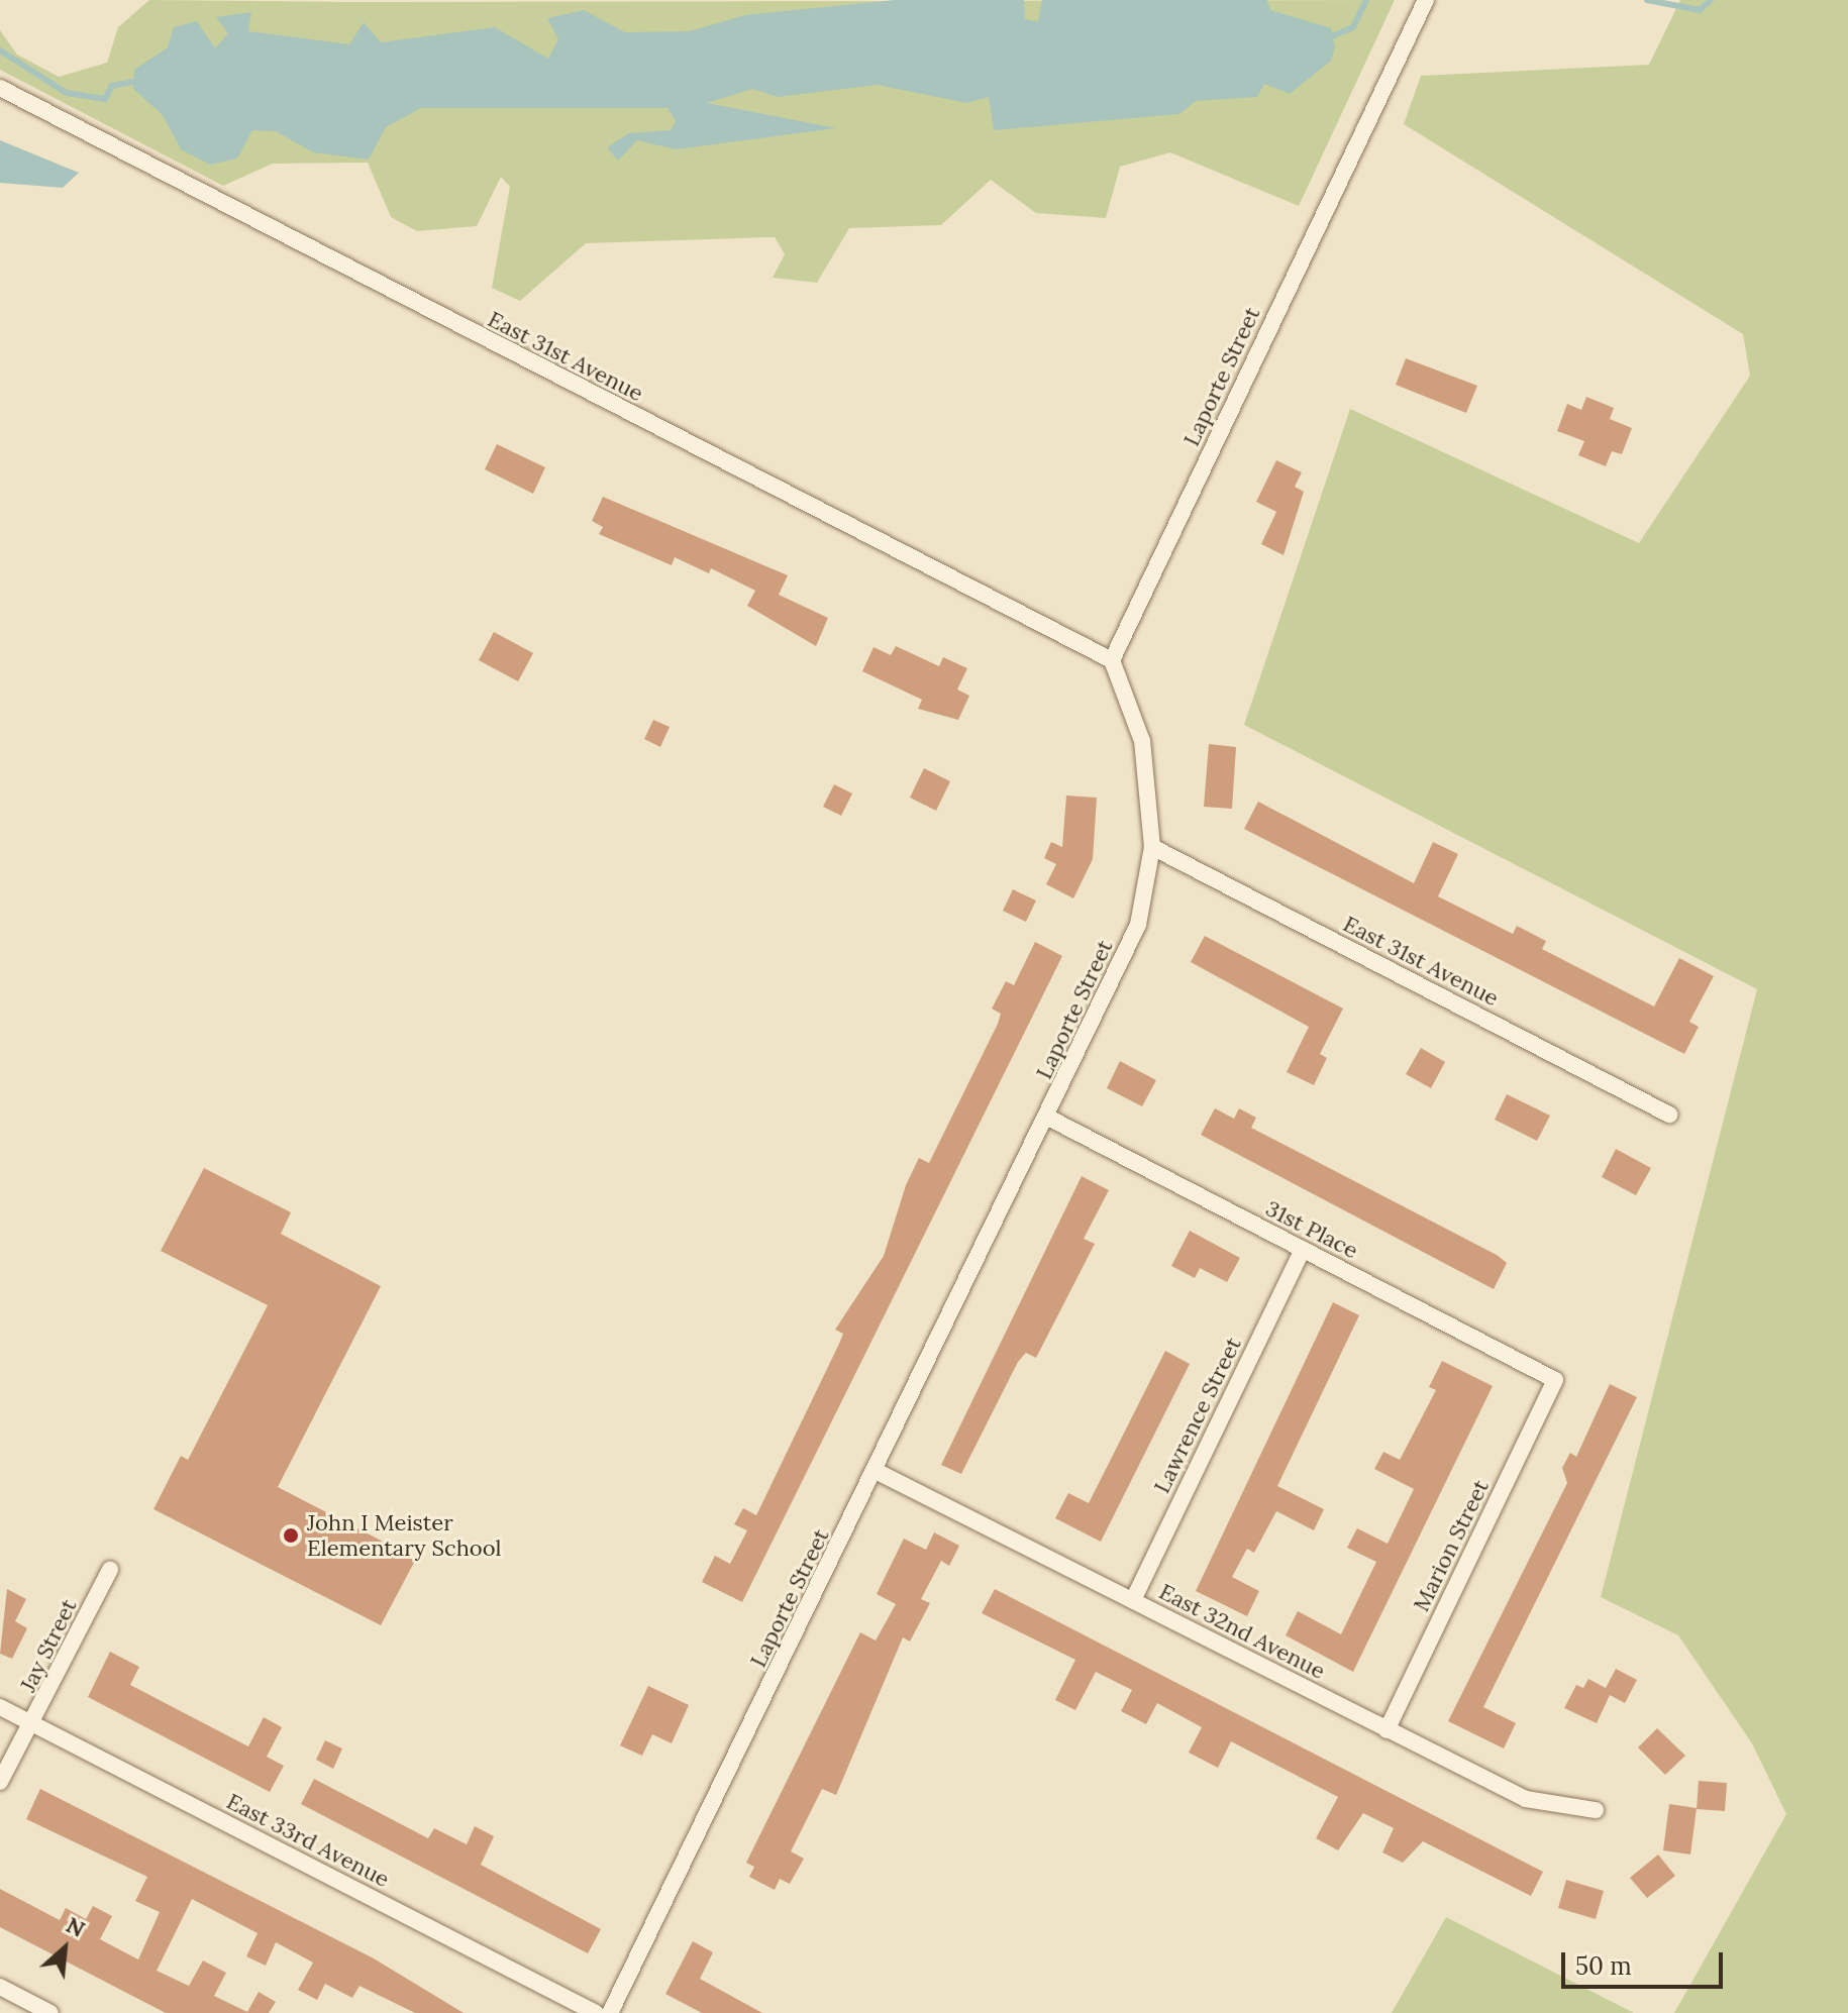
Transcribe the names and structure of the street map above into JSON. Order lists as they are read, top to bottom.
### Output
{
  "streets": {
    "street": [
      "East 31st Avenue",
      "Laporte Street",
      "31st Place",
      "Lawrence Street",
      "Marion Street",
      "East 32nd Avenue",
      "Jay Street",
      "East 33rd Avenue"
    ]
  },
  "crossings": [
    ["East 31st Avenue", "Laporte Street"],
    ["Laporte Street", "31st Place"],
    ["Laporte Street", "East 32nd Avenue"],
    ["31st Place", "Lawrence Street"],
    ["31st Place", "Marion Street"],
    ["Lawrence Street", "East 32nd Avenue"],
    ["Marion Street", "East 32nd Avenue"],
    ["Jay Street", "East 33rd Avenue"]
  ],
  "places": ["John I Meister Elementary School"],
  "scale_bar": "50 m",
  "north": "top right"
}
